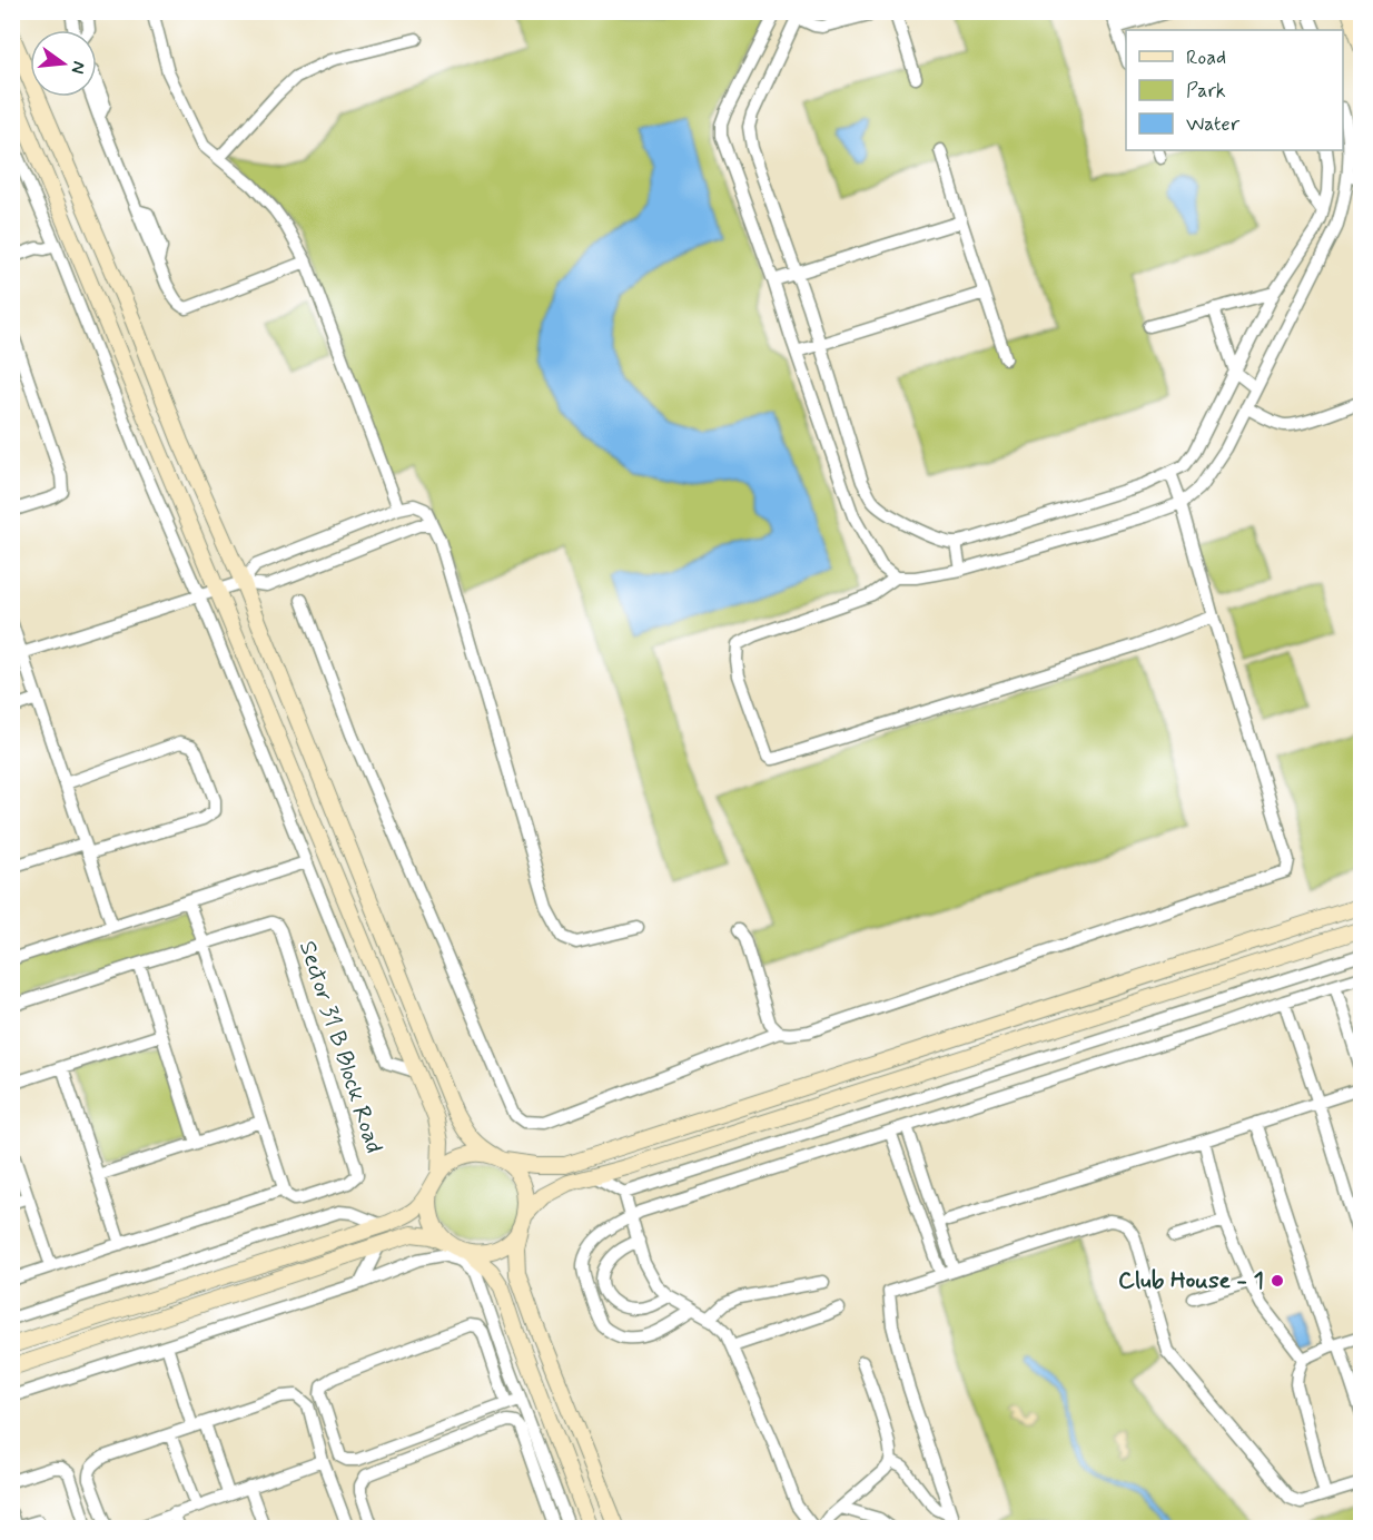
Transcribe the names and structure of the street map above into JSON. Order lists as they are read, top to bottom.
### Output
{
  "streets": {
    "street": ["Sector 31 B Block Road"]
  },
  "places": ["Club House - 1"],
  "legend": ["Road", "Park", "Water"],
  "north": "right"
}
